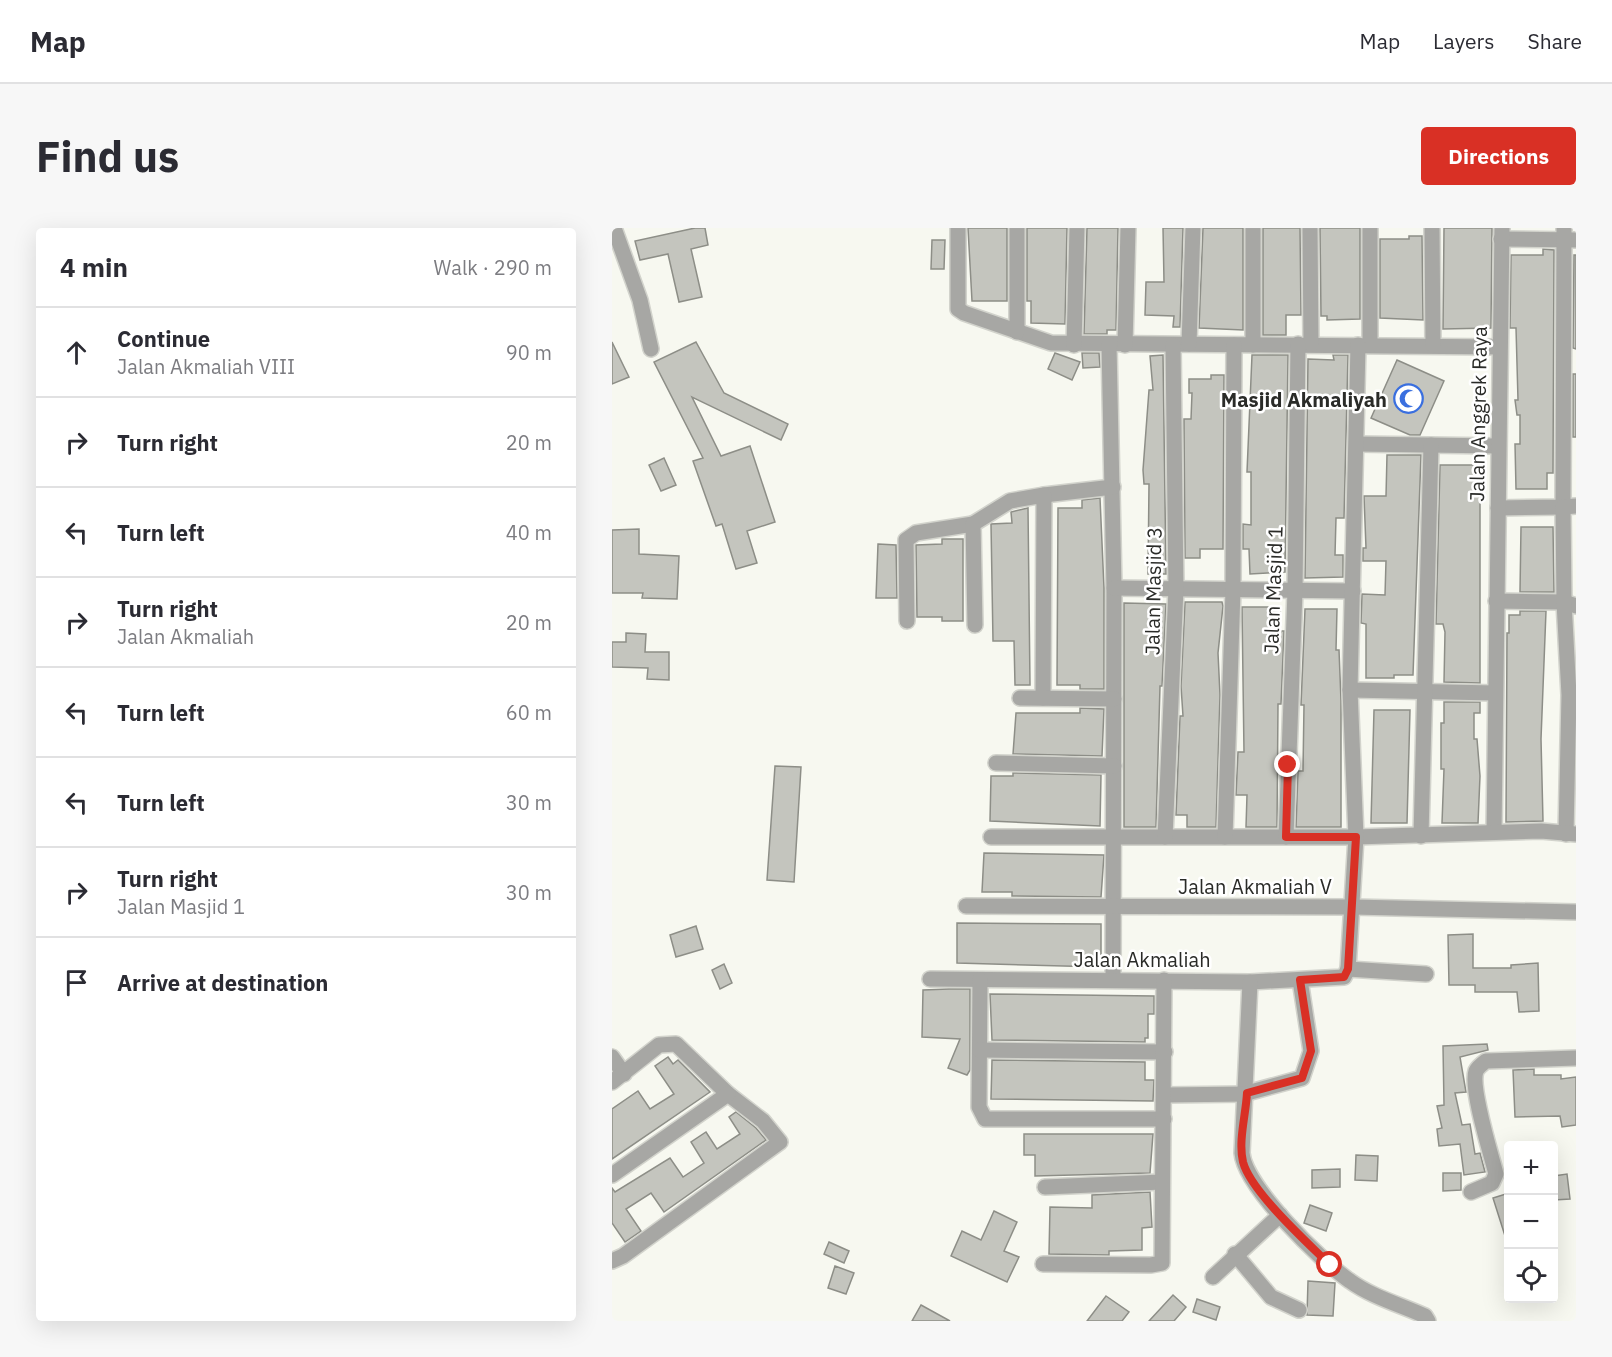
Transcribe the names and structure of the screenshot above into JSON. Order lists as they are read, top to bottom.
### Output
{
  "streets": {
    "street": [
      "Jalan Anggrek Raya",
      "Jalan Masjid 1",
      "Jalan Masjid 3",
      "Jalan Akmaliah V",
      "Jalan Akmaliah"
    ]
  },
  "places": {
    "mosque": ["Masjid Akmaliyah"]
  },
  "page": {
    "header": "Map",
    "nav": ["Map", "Layers", "Share"],
    "buttons": "Directions",
    "title": "Find us",
    "heading": ["4 min", "Walk · 290 m"],
    "list": [
      ["Continue", "Jalan Akmaliah VIII", "90 m"],
      ["Turn right", "20 m"],
      ["Turn left", "40 m"],
      ["Turn right", "Jalan Akmaliah", "20 m"],
      ["Turn left", "60 m"],
      ["Turn left", "30 m"],
      ["Turn right", "Jalan Masjid 1", "30 m"],
      "Arrive at destination"
    ],
    "map_buttons": ["+", "−"]
  }
}
